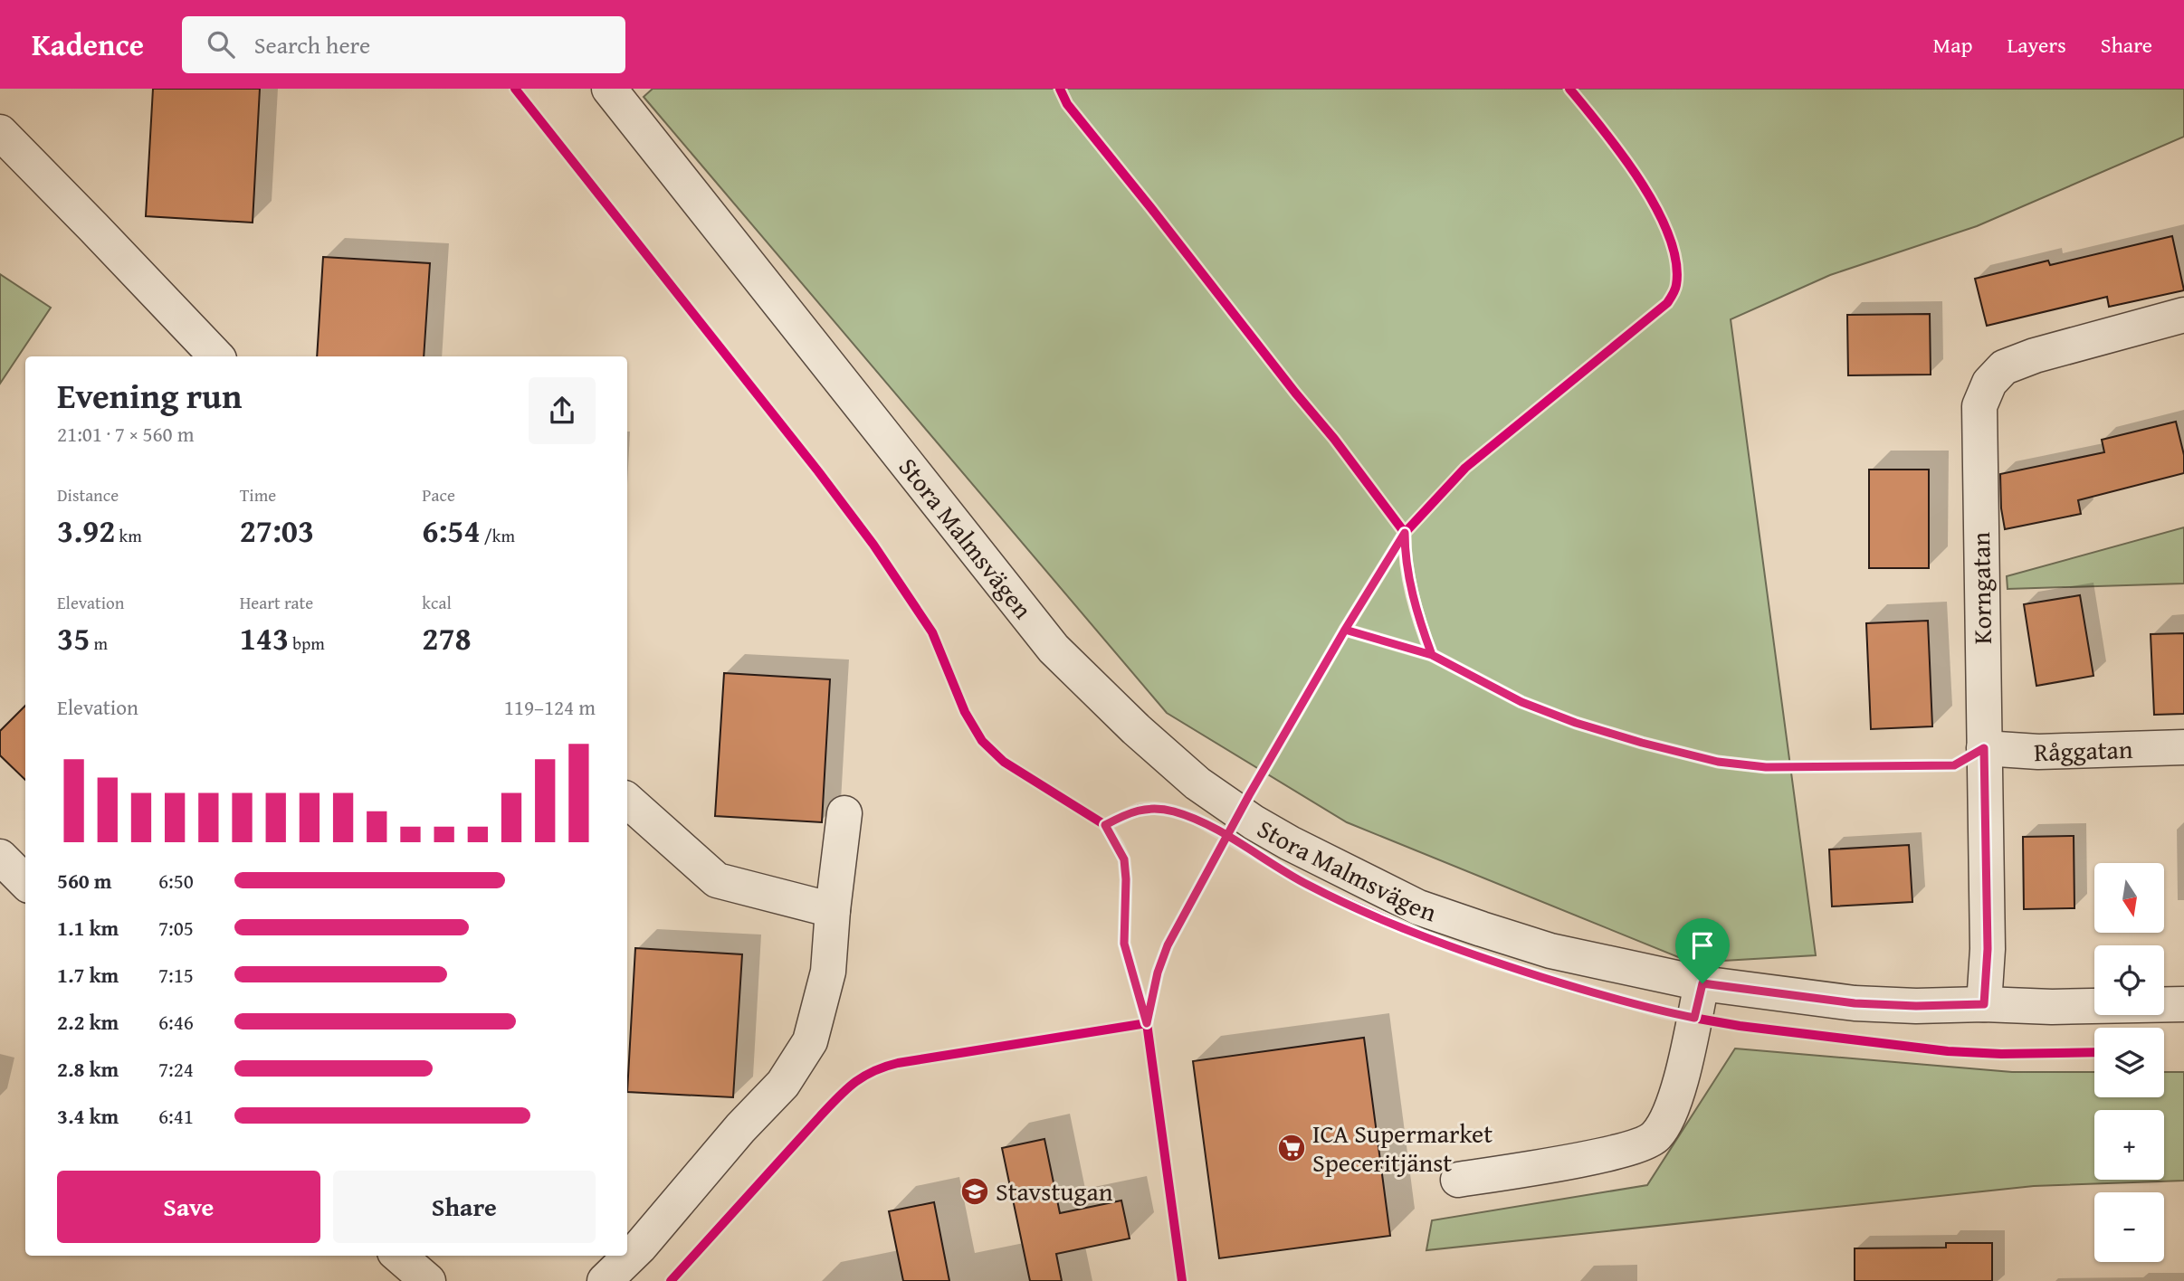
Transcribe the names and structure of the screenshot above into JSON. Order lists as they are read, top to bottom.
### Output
{
  "streets": {
    "street": ["Stora Malmsvägen", "Korngatan", "Råggatan"]
  },
  "crossings": [
    ["Stora Malmsvägen", "Korngatan"],
    ["Korngatan", "Råggatan"]
  ],
  "places": {
    "supermarket": ["ICA Supermarket Speceritjänst"],
    "school or university": ["Stavstugan"]
  },
  "north": "bottom",
  "page": {
    "header": "Kadence",
    "search": "Search here",
    "nav": ["Map", "Layers", "Share"],
    "heading": ["Evening run", "21:01 · 7 × 560 m"],
    "stats": [
      ["Distance", "3.92 km"],
      ["Time", "27:03"],
      ["Pace", "6:54 /km"],
      ["Elevation", "35 m"],
      ["Heart rate", "143 bpm"],
      ["kcal", "278"]
    ],
    "chart": ["Elevation", "119–124 m"],
    "list": [
      {
        "name": "560 m",
        "note": "6:50"
      },
      {
        "name": "1.1 km",
        "note": "7:05"
      },
      {
        "name": "1.7 km",
        "note": "7:15"
      },
      {
        "name": "2.2 km",
        "note": "6:46"
      },
      {
        "name": "2.8 km",
        "note": "7:24"
      },
      {
        "name": "3.4 km",
        "note": "6:41"
      }
    ],
    "map_buttons": ["+", "−"],
    "buttons": ["Save", "Share"]
  }
}
